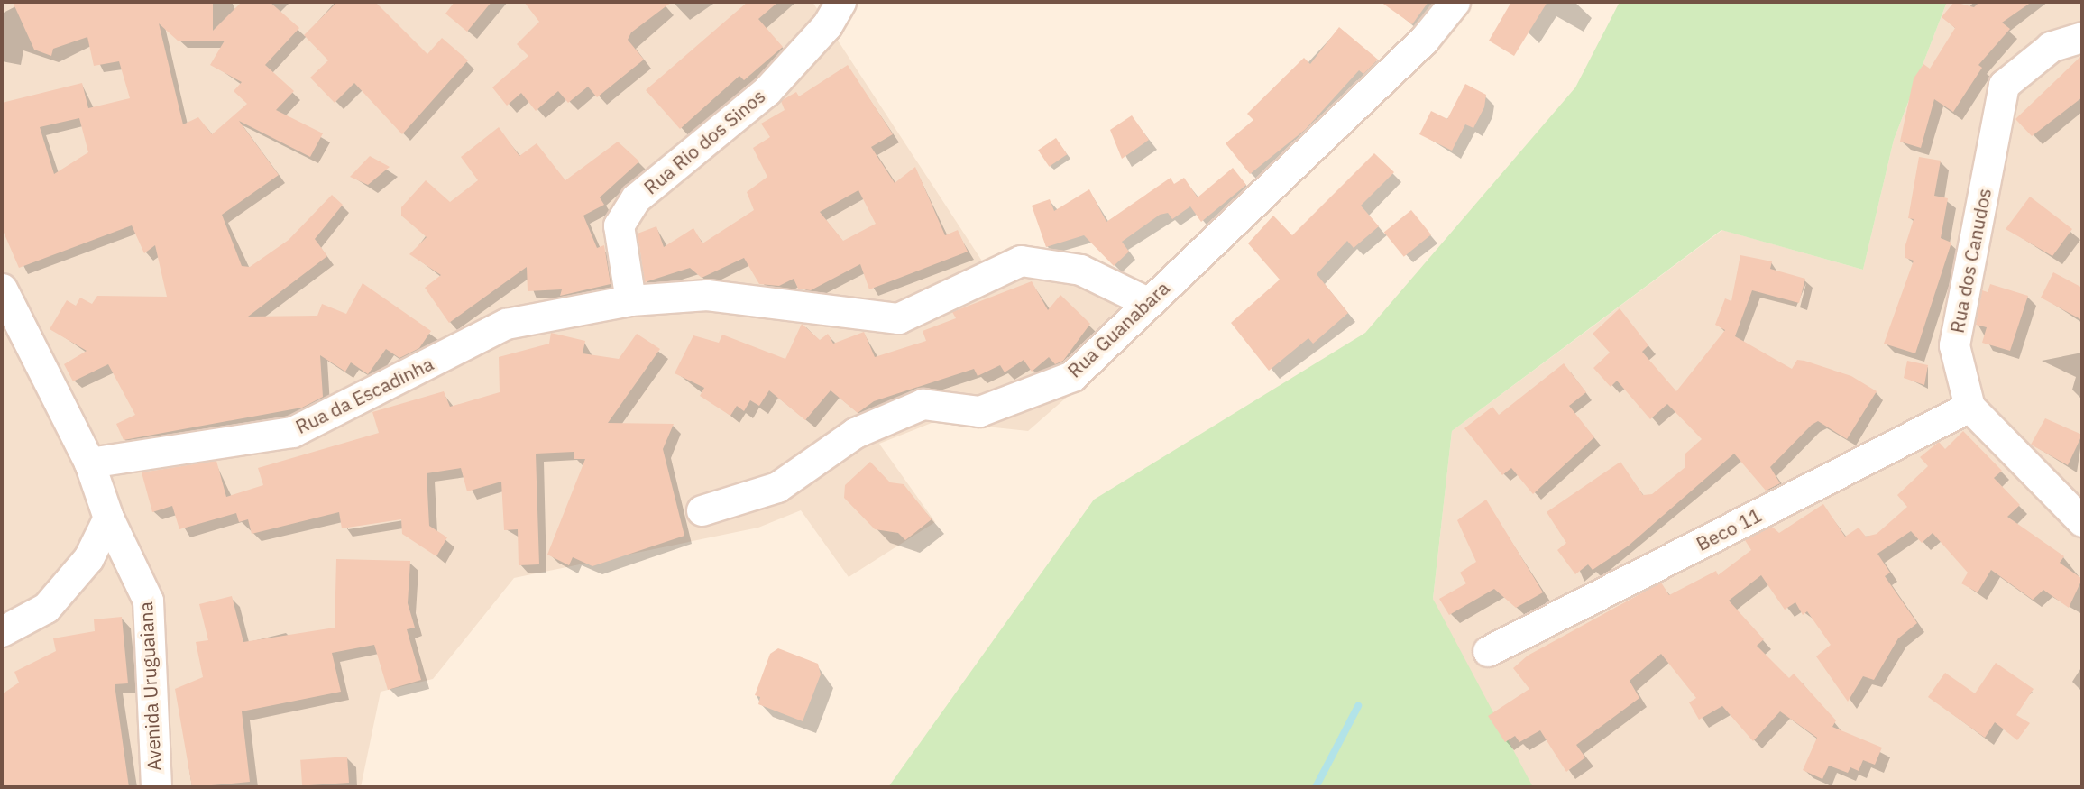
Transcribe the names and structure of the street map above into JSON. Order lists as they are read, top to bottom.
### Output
{
  "streets": {
    "street": [
      "Rua Rio dos Sinos",
      "Rua dos Canudos",
      "Rua Guanabara",
      "Rua da Escadinha",
      "Beco 11",
      "Avenida Uruguaiana"
    ]
  },
  "crossings": [
    ["Rua Rio dos Sinos", "Rua da Escadinha"],
    ["Rua dos Canudos", "Beco 11"],
    ["Rua Guanabara", "Rua da Escadinha"],
    ["Rua da Escadinha", "Avenida Uruguaiana"]
  ]
}
